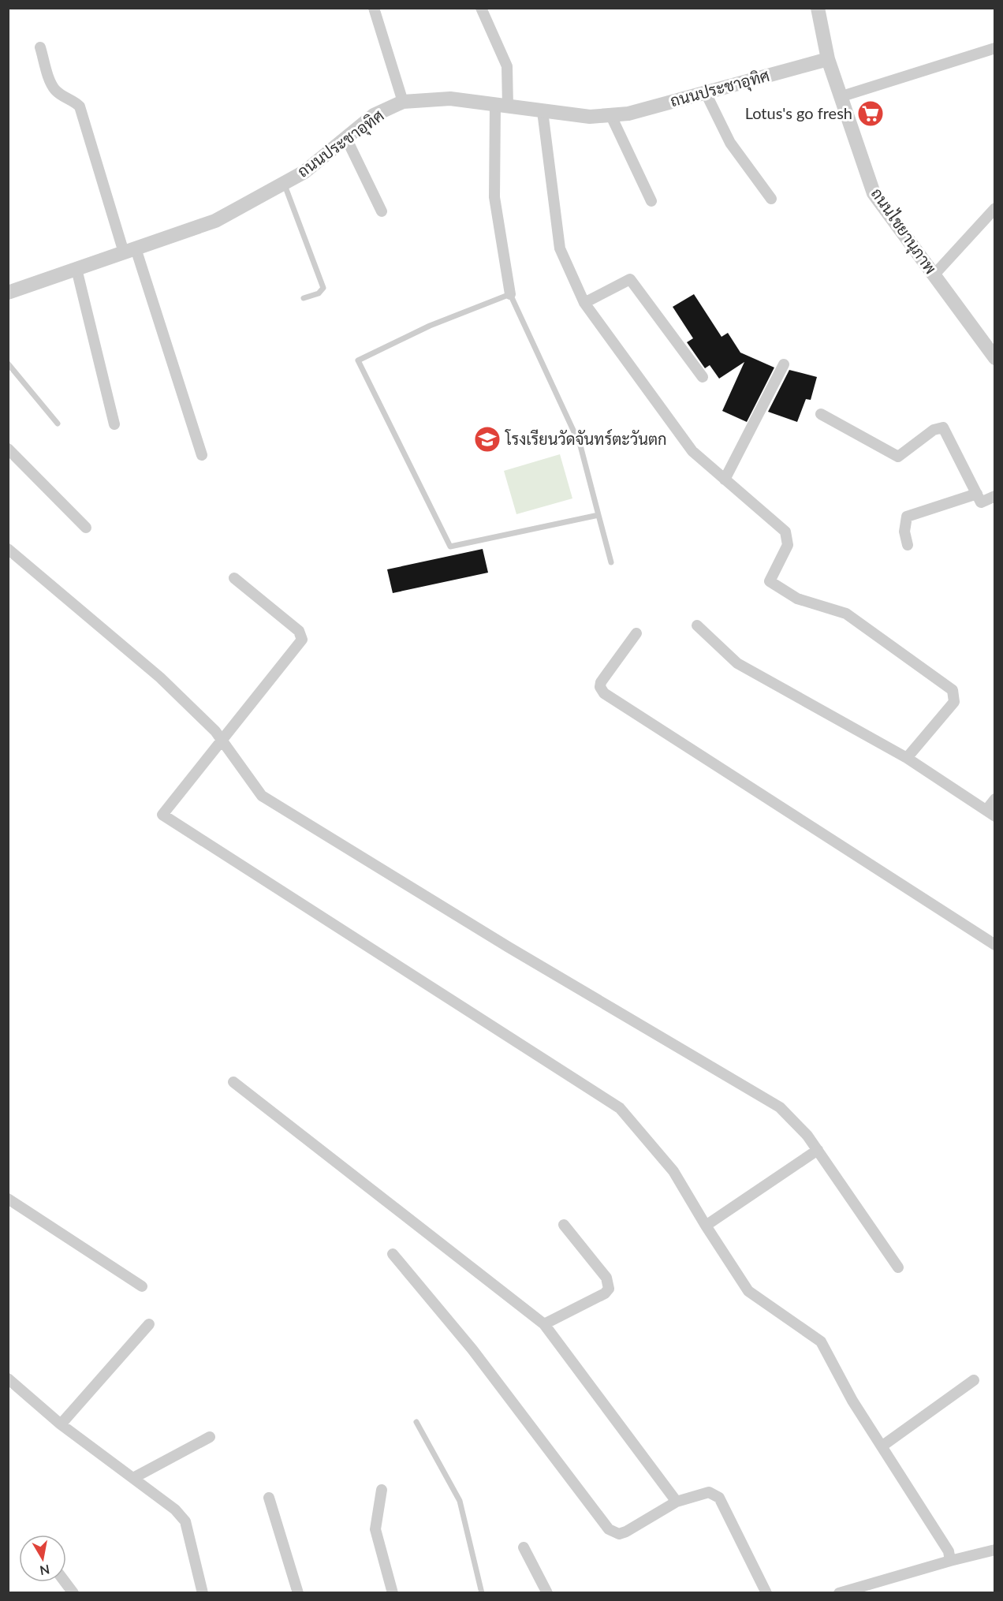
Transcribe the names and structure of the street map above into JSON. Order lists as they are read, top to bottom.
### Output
{
  "streets": {
    "street": ["ถนนประชาอุทิศ", "ถนนไชยานุภาพ"]
  },
  "crossings": [
    ["ถนนประชาอุทิศ", "ถนนไชยานุภาพ"]
  ],
  "places": {
    "supermarket": ["Lotus's go fresh"],
    "school or university": ["โรงเรียนวัดจันทร์ตะวันตก"]
  },
  "north": "bottom"
}
